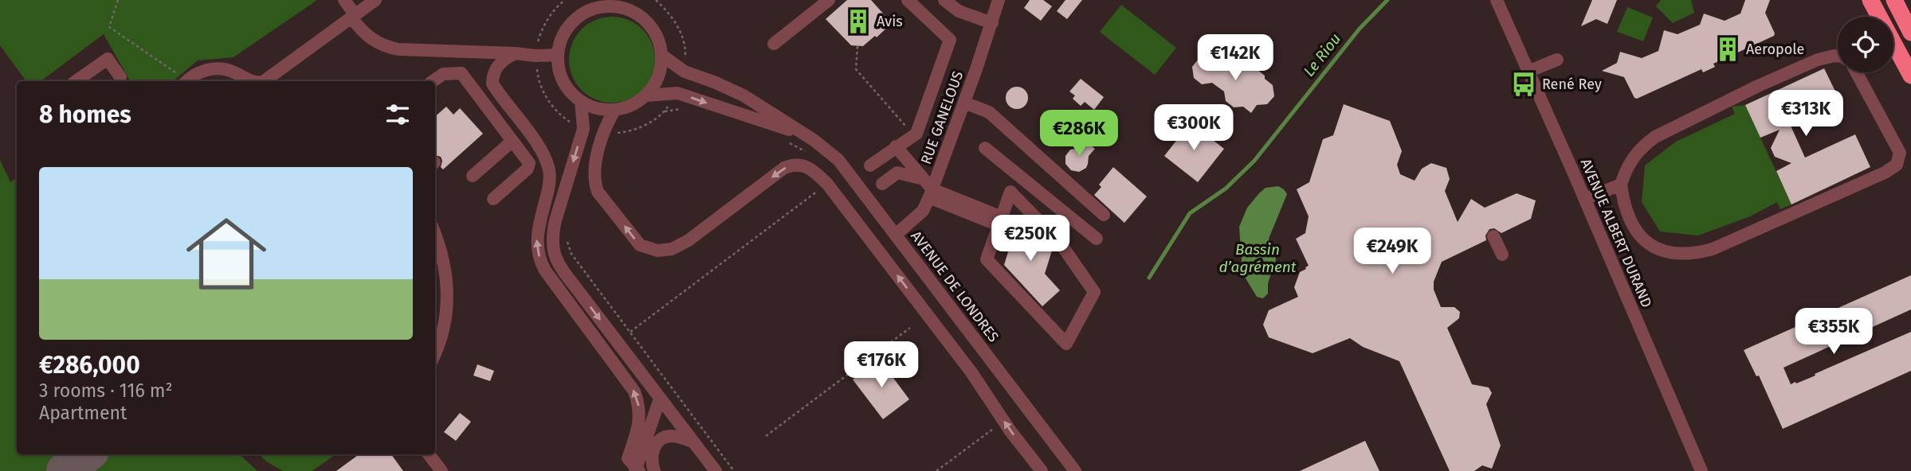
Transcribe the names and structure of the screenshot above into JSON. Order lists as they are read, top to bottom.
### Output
{
  "streets": {
    "street": ["RUE GANELOUS", "AVENUE ALBERT DURAND", "AVENUE DE LONDRES"]
  },
  "crossings": [
    ["RUE GANELOUS", "AVENUE DE LONDRES"]
  ],
  "water": ["Le Riou", "Bassin d’agrément"],
  "places": {
    "building": ["Avis", "Aeropole"],
    "bus stop": ["René Rey"]
  },
  "page": {
    "price": [
      "€142K",
      "€313K",
      "€300K",
      "€286K",
      "€250K",
      "€249K",
      "€355K",
      "€176K"
    ],
    "heading": "8 homes",
    "list": [
      {
        "name": "€286,000",
        "note": "3 rooms · 116 m² · Apartment"
      }
    ]
  }
}
